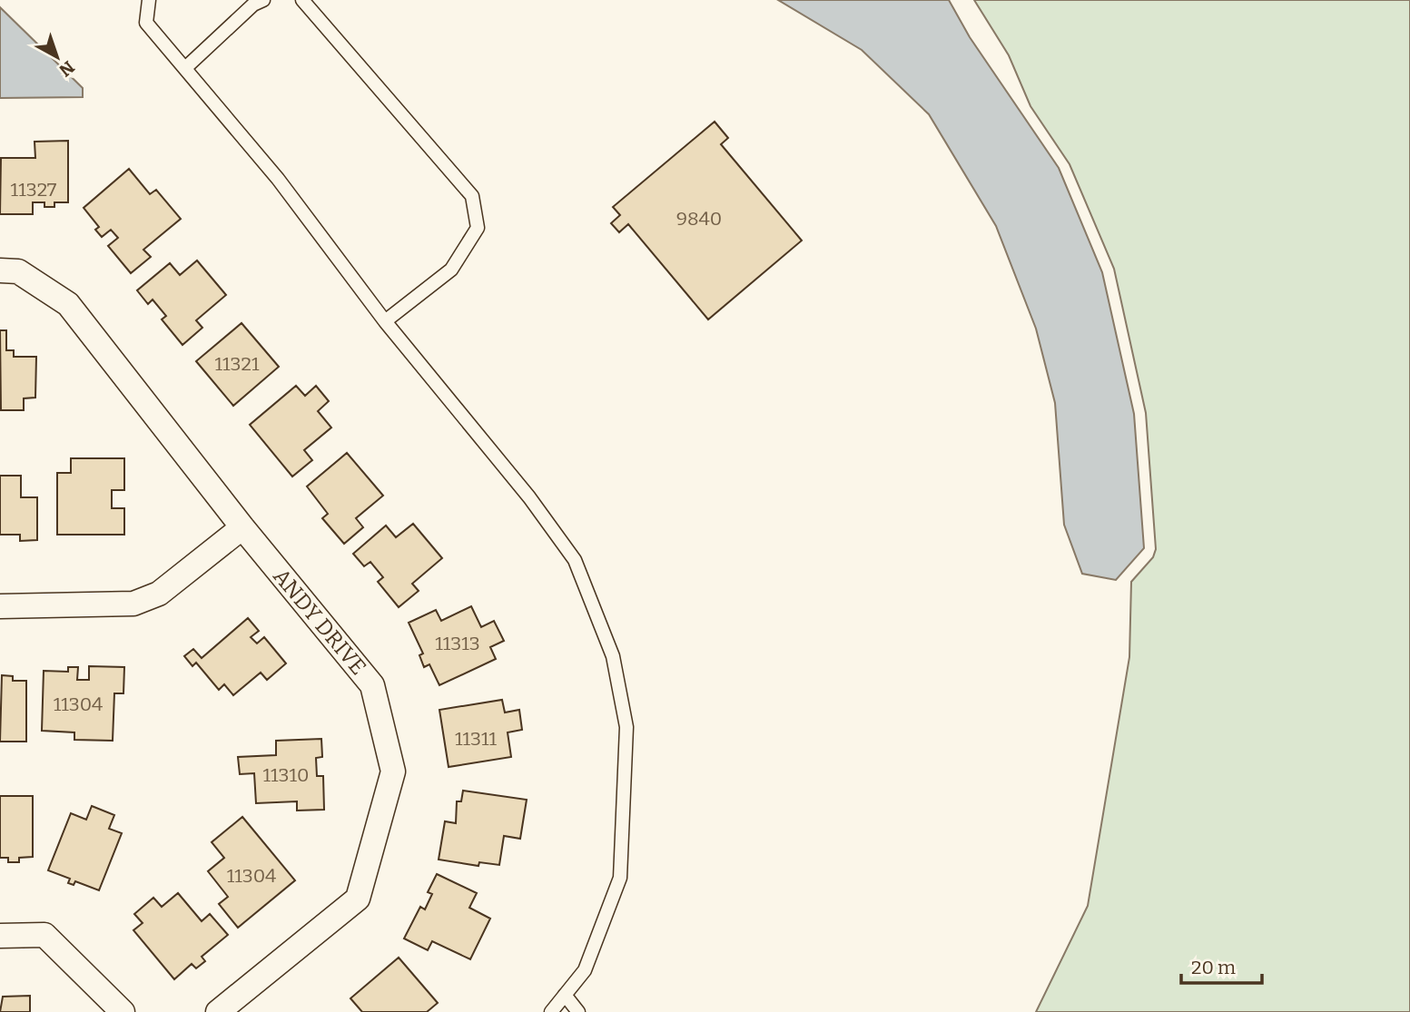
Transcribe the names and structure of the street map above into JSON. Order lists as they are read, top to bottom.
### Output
{
  "streets": {
    "street": ["ANDY DRIVE"]
  },
  "house_numbers": [
    "11327",
    "9840",
    "11321",
    "11313",
    "11304",
    "11311",
    "11310",
    "11304"
  ],
  "scale_bar": "20 m",
  "north": "bottom right"
}
